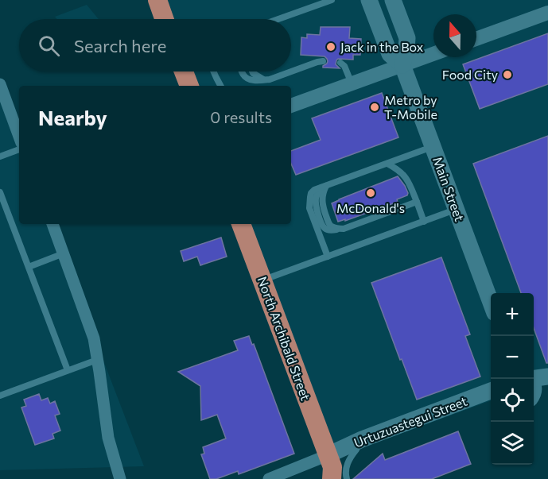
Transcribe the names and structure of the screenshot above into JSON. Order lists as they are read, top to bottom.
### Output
{
  "streets": {
    "highway": ["North Archibald Street"],
    "main road": ["Main Street", "Urtuzuastegui Street"]
  },
  "crossings": [
    ["North Archibald Street", "Urtuzuastegui Street"]
  ],
  "places": [
    "Jack in the Box",
    "Food City",
    "Metro by T-Mobile",
    "McDonald's"
  ],
  "north": "top",
  "page": {
    "search": "Search here",
    "heading": ["Nearby", "0 results"],
    "map_buttons": ["+", "−"]
  }
}
